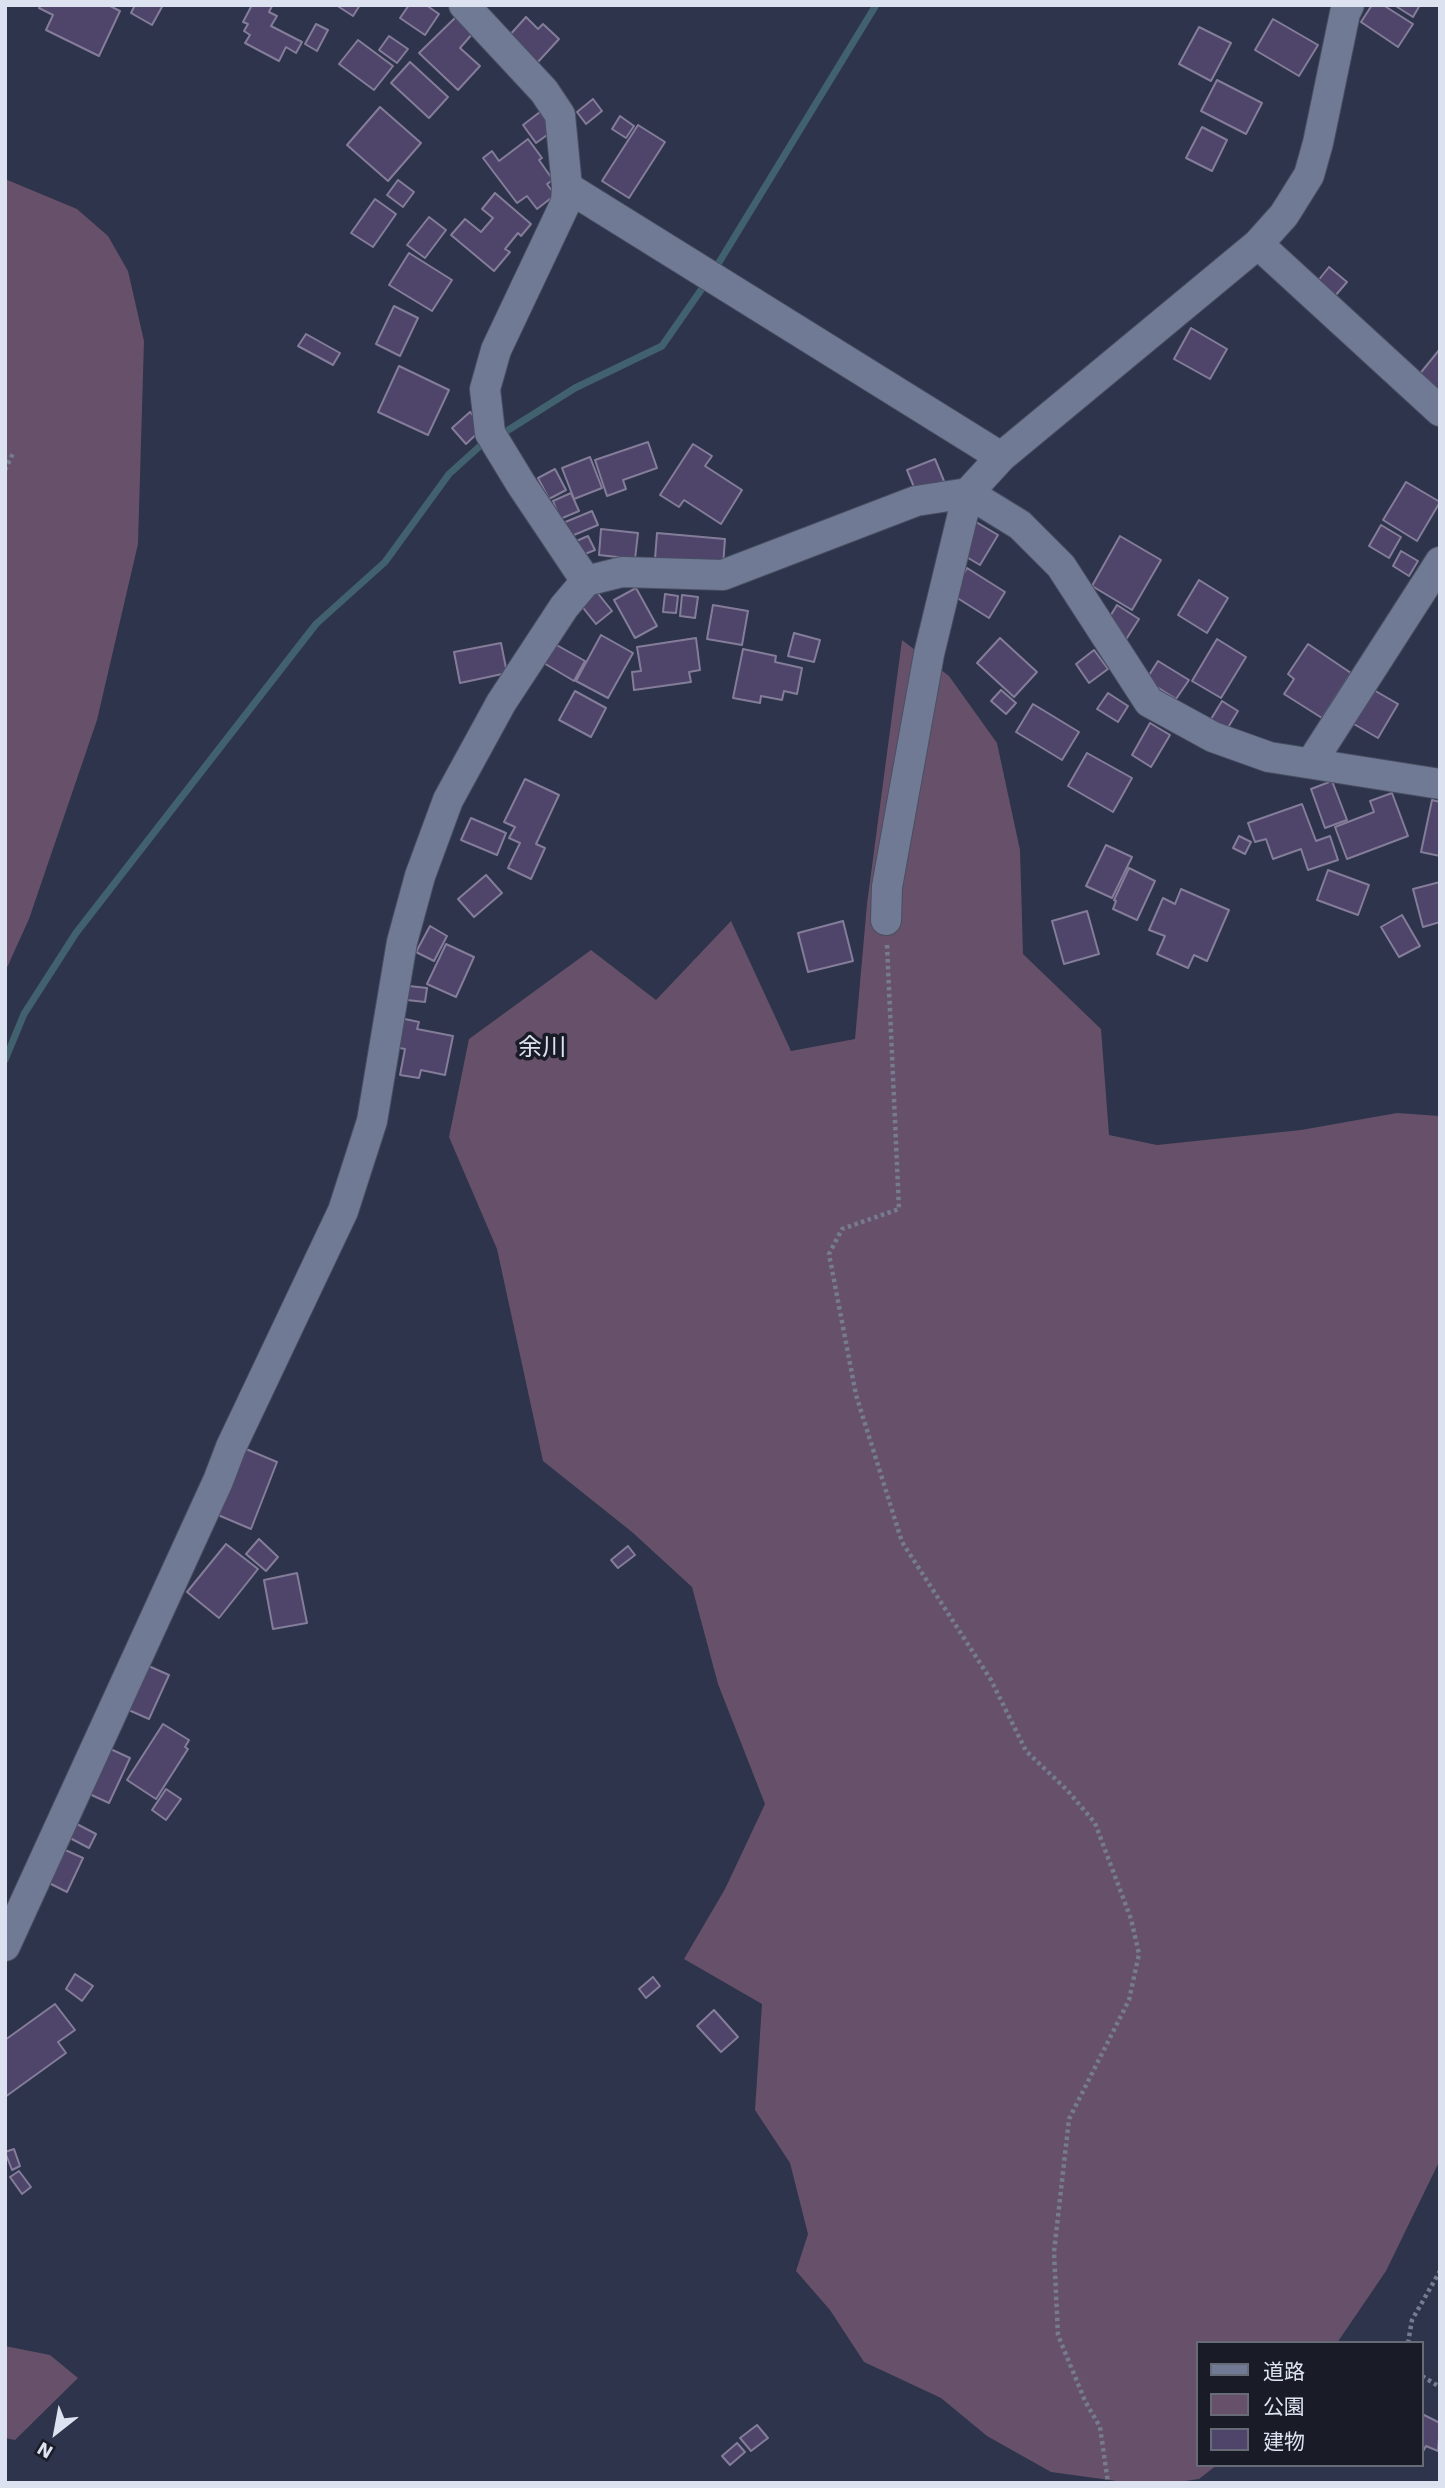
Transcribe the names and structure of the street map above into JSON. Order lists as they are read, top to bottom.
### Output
{
  "districts": ["余川"],
  "legend": ["道路", "公園", "建物"],
  "north": "bottom left"
}
